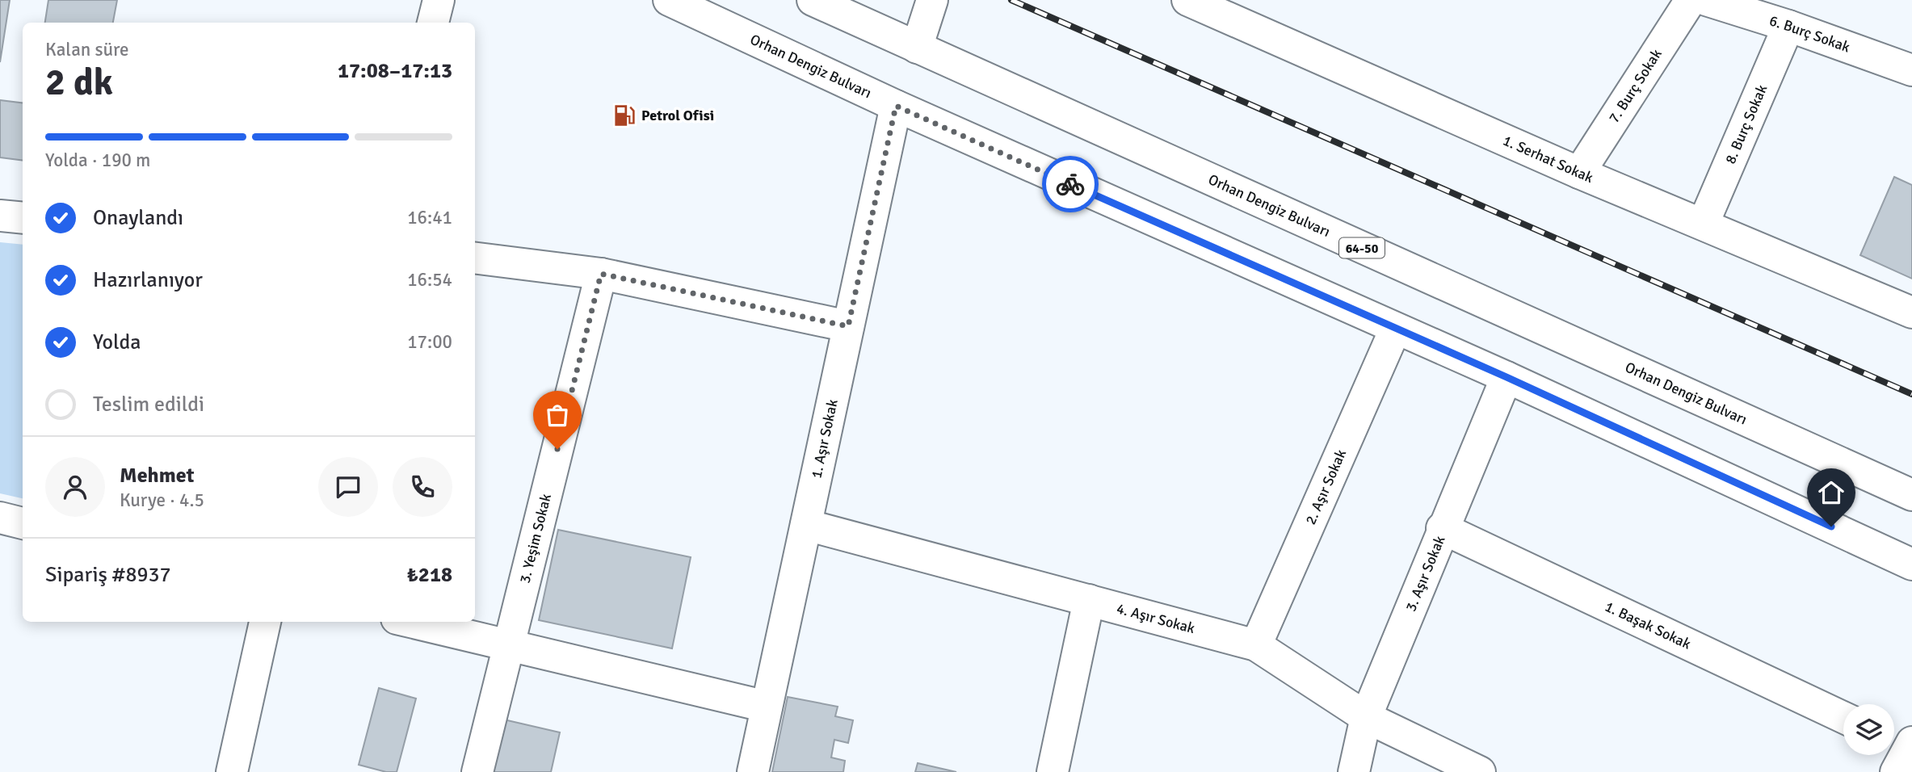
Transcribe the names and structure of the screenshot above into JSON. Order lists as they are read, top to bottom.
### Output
{
  "streets": {
    "street": [
      "6. Burç Sokak",
      "Orhan Dengiz Bulvarı",
      "7. Burç Sokak",
      "8. Burç Sokak",
      "1. Serhat Sokak",
      "64-50",
      "1. Aşır Sokak",
      "2. Aşır Sokak",
      "3. Yeşim Sokak",
      "3. Aşır Sokak",
      "4. Aşır Sokak",
      "1. Başak Sokak"
    ]
  },
  "crossings": [
    ["6. Burç Sokak", "8. Burç Sokak"],
    ["Orhan Dengiz Bulvarı", "1. Aşır Sokak"],
    ["Orhan Dengiz Bulvarı", "2. Aşır Sokak"],
    ["Orhan Dengiz Bulvarı", "3. Aşır Sokak"],
    ["7. Burç Sokak", "1. Serhat Sokak"],
    ["8. Burç Sokak", "1. Serhat Sokak"],
    ["1. Aşır Sokak", "4. Aşır Sokak"],
    ["2. Aşır Sokak", "4. Aşır Sokak"],
    ["3. Aşır Sokak", "4. Aşır Sokak"],
    ["3. Aşır Sokak", "1. Başak Sokak"]
  ],
  "places": {
    "fuel station": ["Petrol Ofisi"]
  },
  "page": {
    "heading": ["2 dk", "Kalan süre", "17:08–17:13"],
    "panel": [
      "Mehmet",
      "Kurye · 4.5",
      "Sipariş #8937",
      "₺218"
    ],
    "bar": "Yolda · 190 m",
    "list": [
      ["Onaylandı", "16:41"],
      ["Hazırlanıyor", "16:54"],
      ["Yolda", "17:00"],
      "Teslim edildi"
    ]
  }
}
